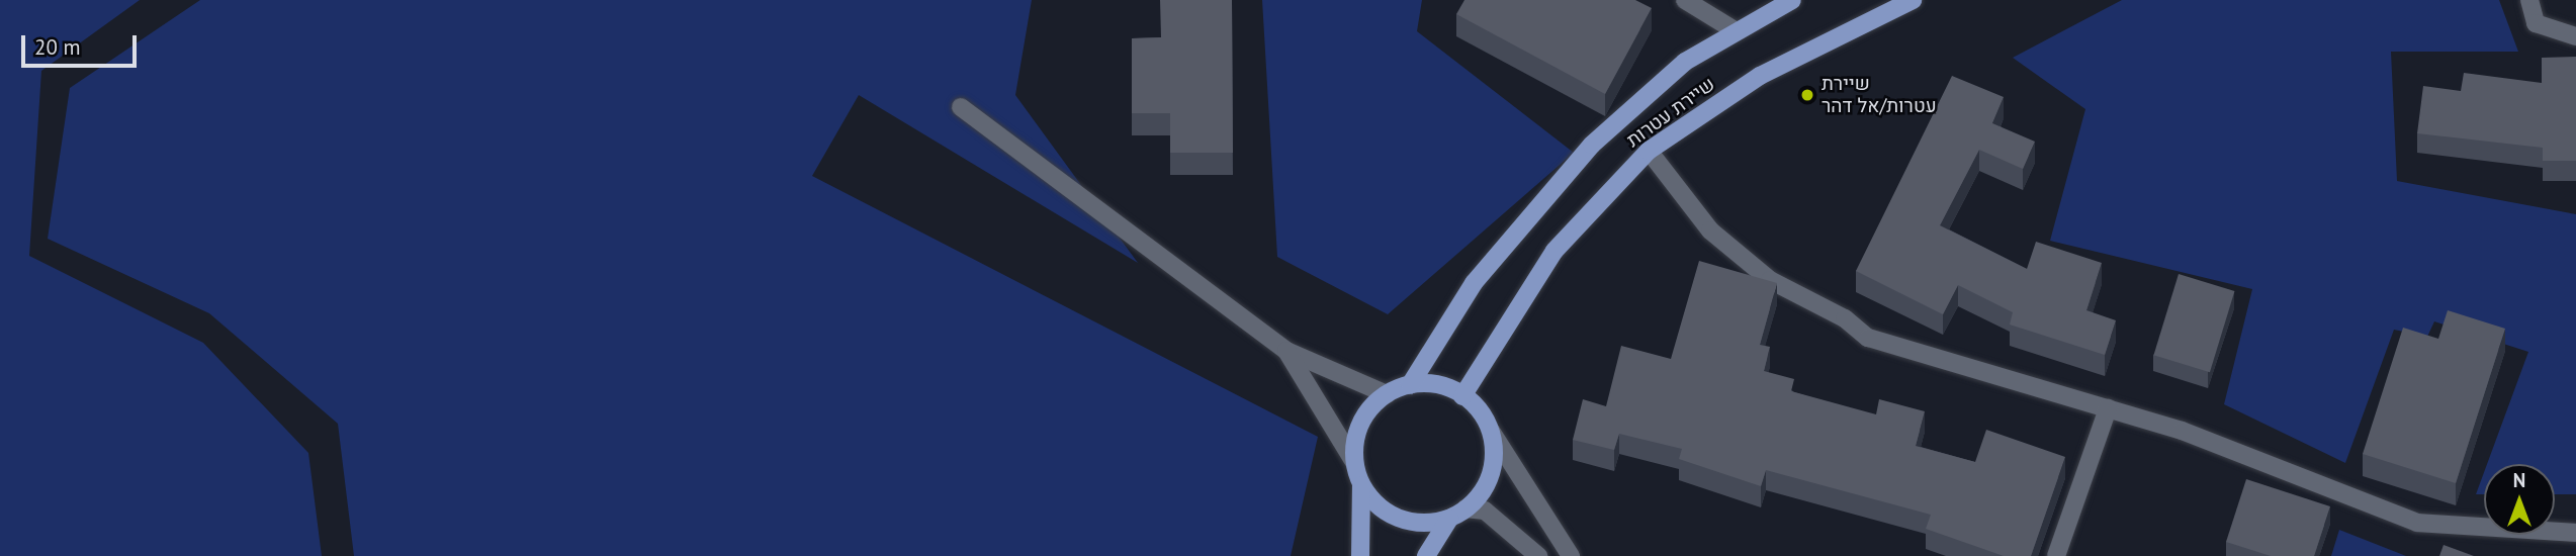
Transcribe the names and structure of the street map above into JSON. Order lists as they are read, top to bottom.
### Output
{
  "streets": {
    "main road": ["שיירת עטרות"]
  },
  "places": ["שיירת עטרות/אל דהר"],
  "scale_bar": "20 m",
  "north": "top"
}
